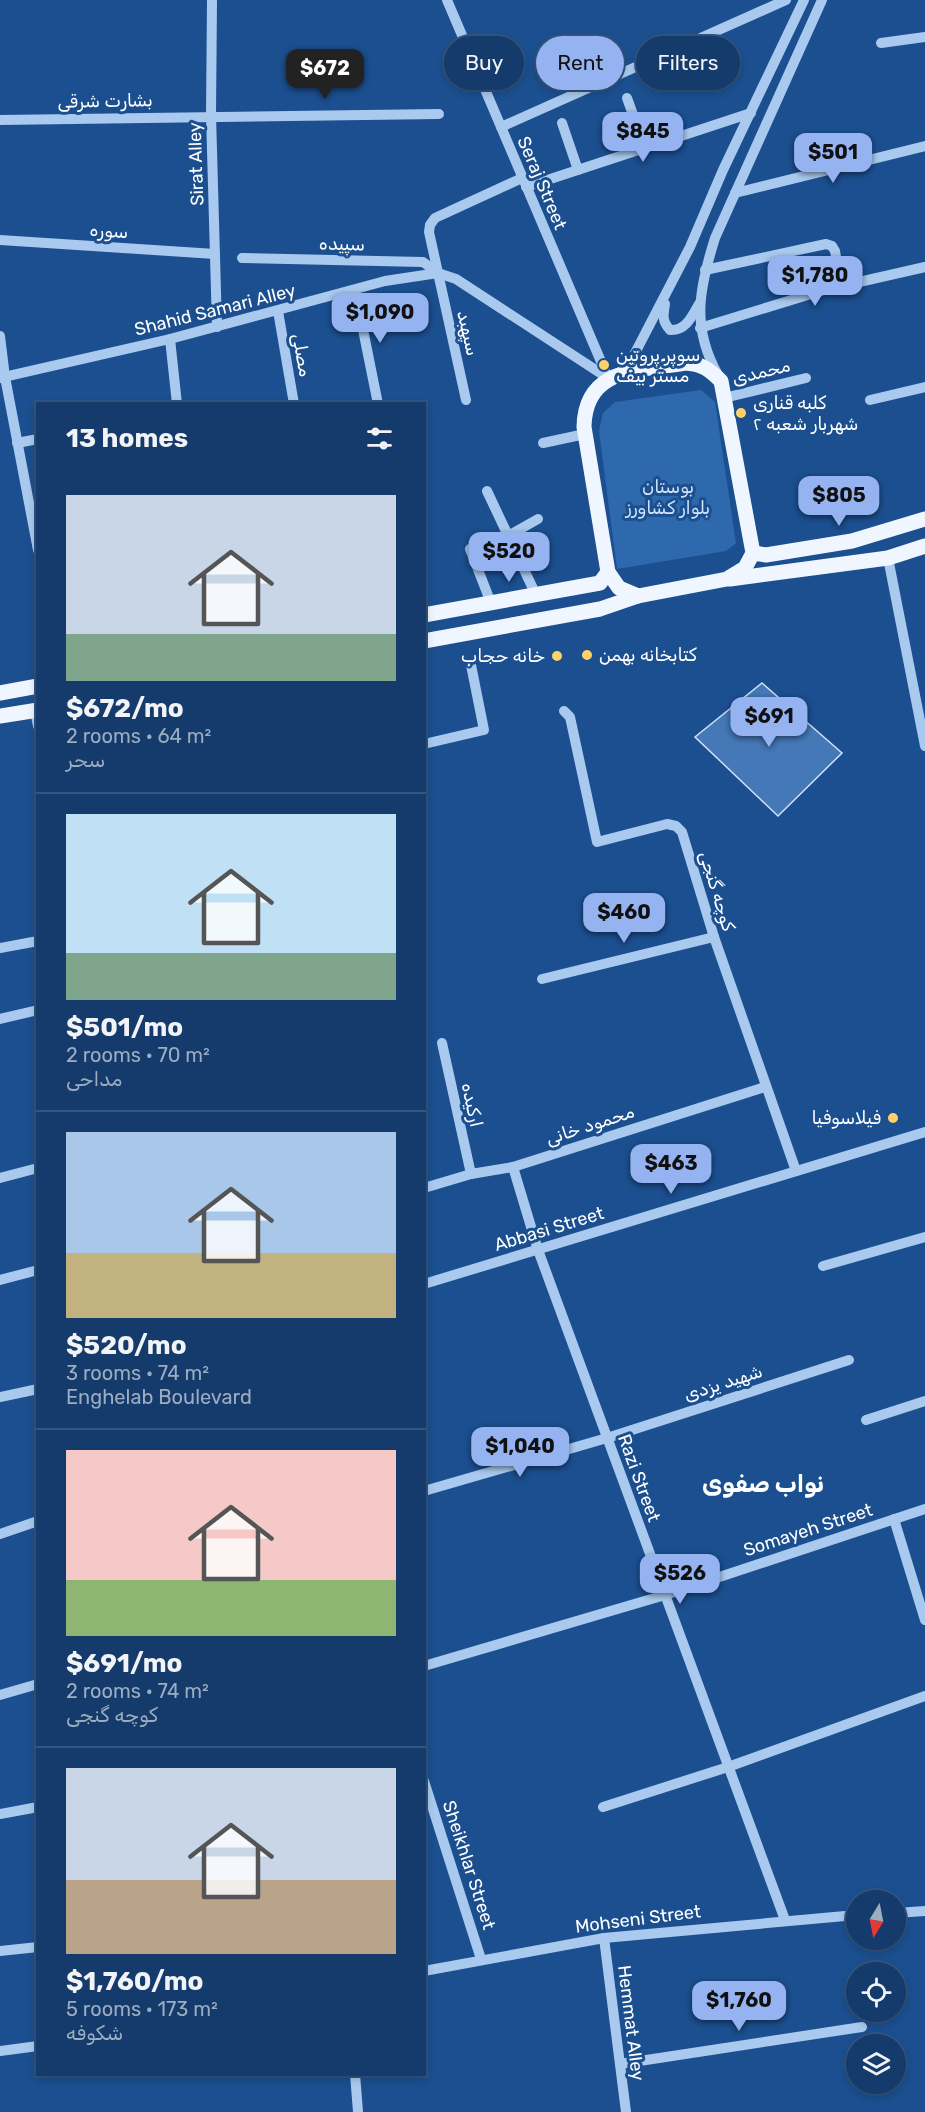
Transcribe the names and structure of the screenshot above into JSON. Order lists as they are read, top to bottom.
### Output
{
  "streets": {
    "street": [
      "بشارت شرقی",
      "Sirat Alley",
      "Seraj Street",
      "سوره",
      "سپیده",
      "Shahid Samari Alley",
      "سپهبد",
      "مصلی",
      "محمدی",
      "کوچه گنجی",
      "ارکیده",
      "محمود خانی",
      "Abbasi Street",
      "شهید یزدی",
      "Razi Street",
      "Somayeh Street",
      "Sheikhlar Street",
      "Mohseni Street",
      "Hemmat Alley"
    ]
  },
  "crossings": [
    ["بشارت شرقی", "Sirat Alley"],
    ["Sirat Alley", "سوره"],
    ["Sirat Alley", "Shahid Samari Alley"],
    ["Seraj Street", "محمدی"],
    ["سپیده", "Shahid Samari Alley"],
    ["سپیده", "سپهبد"],
    ["Shahid Samari Alley", "سپهبد"],
    ["Shahid Samari Alley", "مصلی"],
    ["کوچه گنجی", "محمود خانی"],
    ["کوچه گنجی", "Abbasi Street"],
    ["ارکیده", "محمود خانی"],
    ["محمود خانی", "Razi Street"],
    ["Abbasi Street", "Razi Street"],
    ["شهید یزدی", "Razi Street"],
    ["Razi Street", "Somayeh Street"],
    ["Razi Street", "Mohseni Street"],
    ["Sheikhlar Street", "Mohseni Street"],
    ["Mohseni Street", "Hemmat Alley"]
  ],
  "districts": ["نواب صفوی"],
  "parks": ["بوستان بلوار کشاورز"],
  "places": [
    "سوپر پروتین مستر بیف",
    "کلبه قناری شهربار شعبه ۲",
    "کتابخانه بهمن",
    "خانه حجاب",
    "فیلاسوفیا"
  ],
  "north": "bottom",
  "page": {
    "chip": ["Buy", "Rent", "Filters"],
    "price": [
      "$672",
      "$845",
      "$501",
      "$1,780",
      "$1,090",
      "$805",
      "$520",
      "$691",
      "$460",
      "$463",
      "$1,040",
      "$526",
      "$1,760"
    ],
    "heading": "13 homes",
    "list": [
      {
        "name": "$672/mo",
        "note": "2 rooms · 64 m² · سحر"
      },
      {
        "name": "$501/mo",
        "note": "2 rooms · 70 m² · مداحی"
      },
      {
        "name": "$520/mo",
        "note": "3 rooms · 74 m² · Enghelab Boulevard"
      },
      {
        "name": "$691/mo",
        "note": "2 rooms · 74 m² · کوچه گنجی"
      },
      {
        "name": "$1,760/mo",
        "note": "5 rooms · 173 m² · شکوفه"
      }
    ]
  }
}
